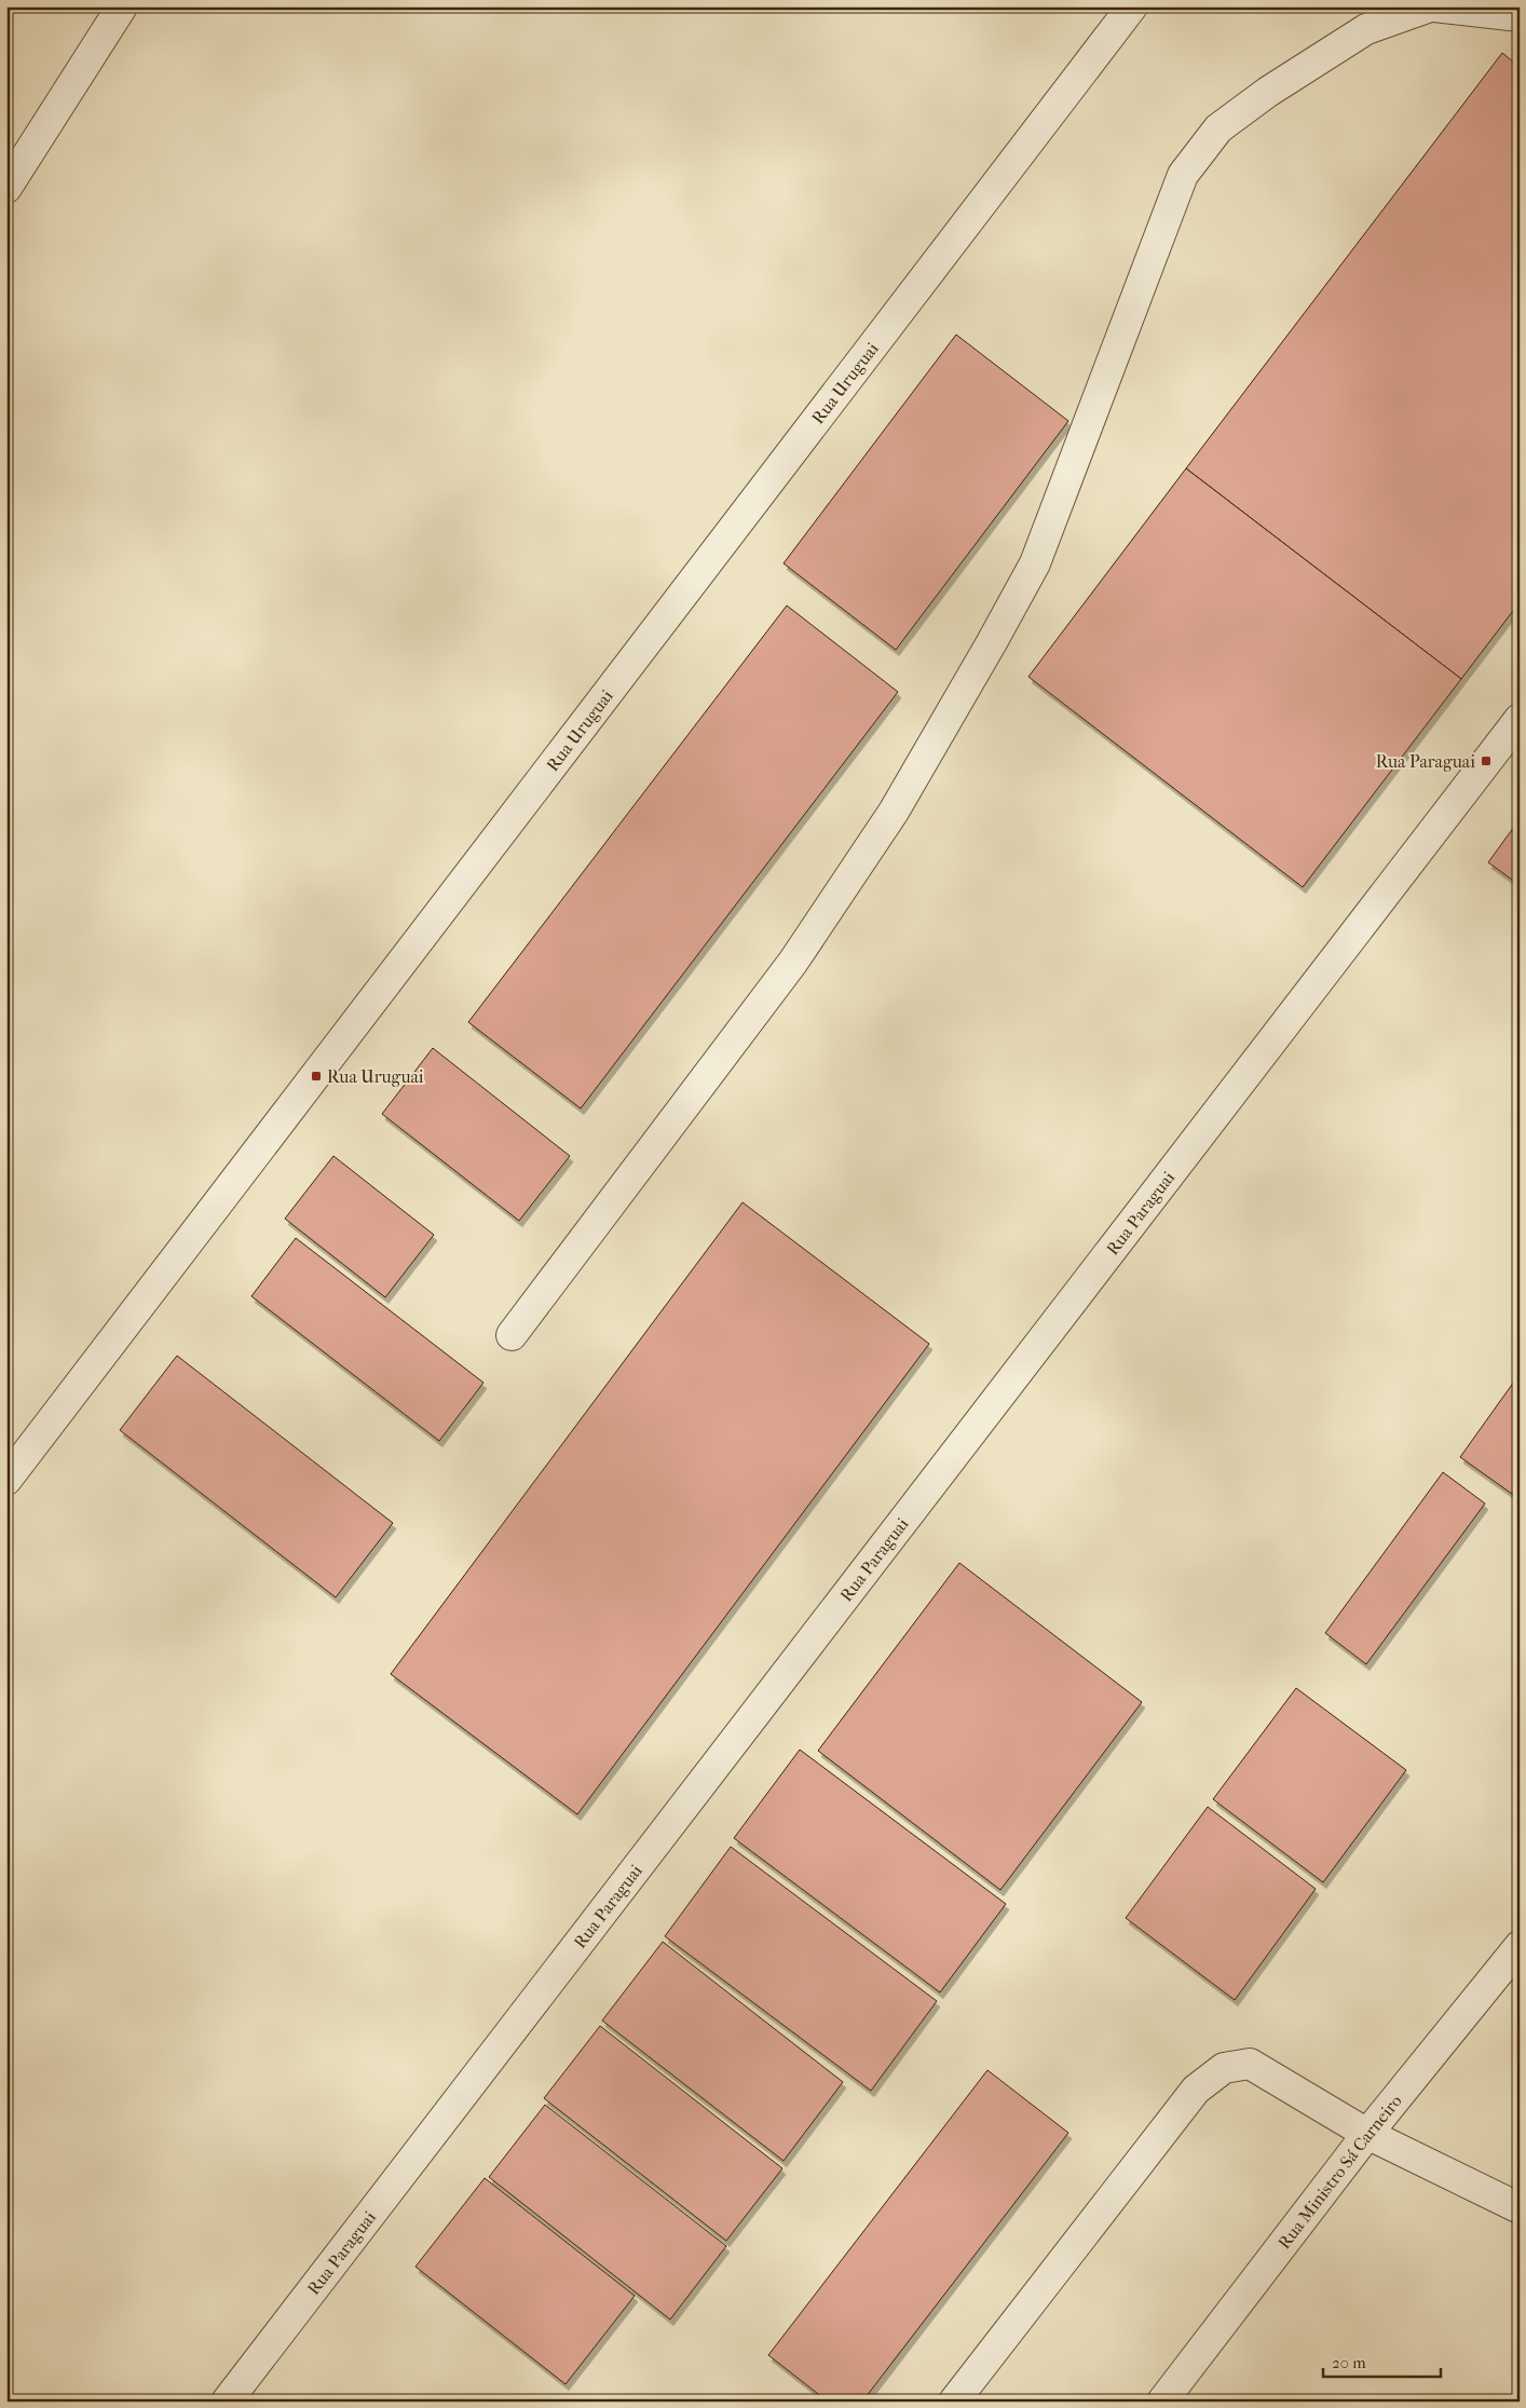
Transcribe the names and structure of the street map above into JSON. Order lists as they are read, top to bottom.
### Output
{
  "streets": {
    "street": ["Rua Uruguai", "Rua Paraguai", "Rua Ministro Sá Carneiro"]
  },
  "places": {
    "transit": ["Rua Paraguai", "Rua Uruguai"]
  },
  "scale_bar": "20 m"
}
